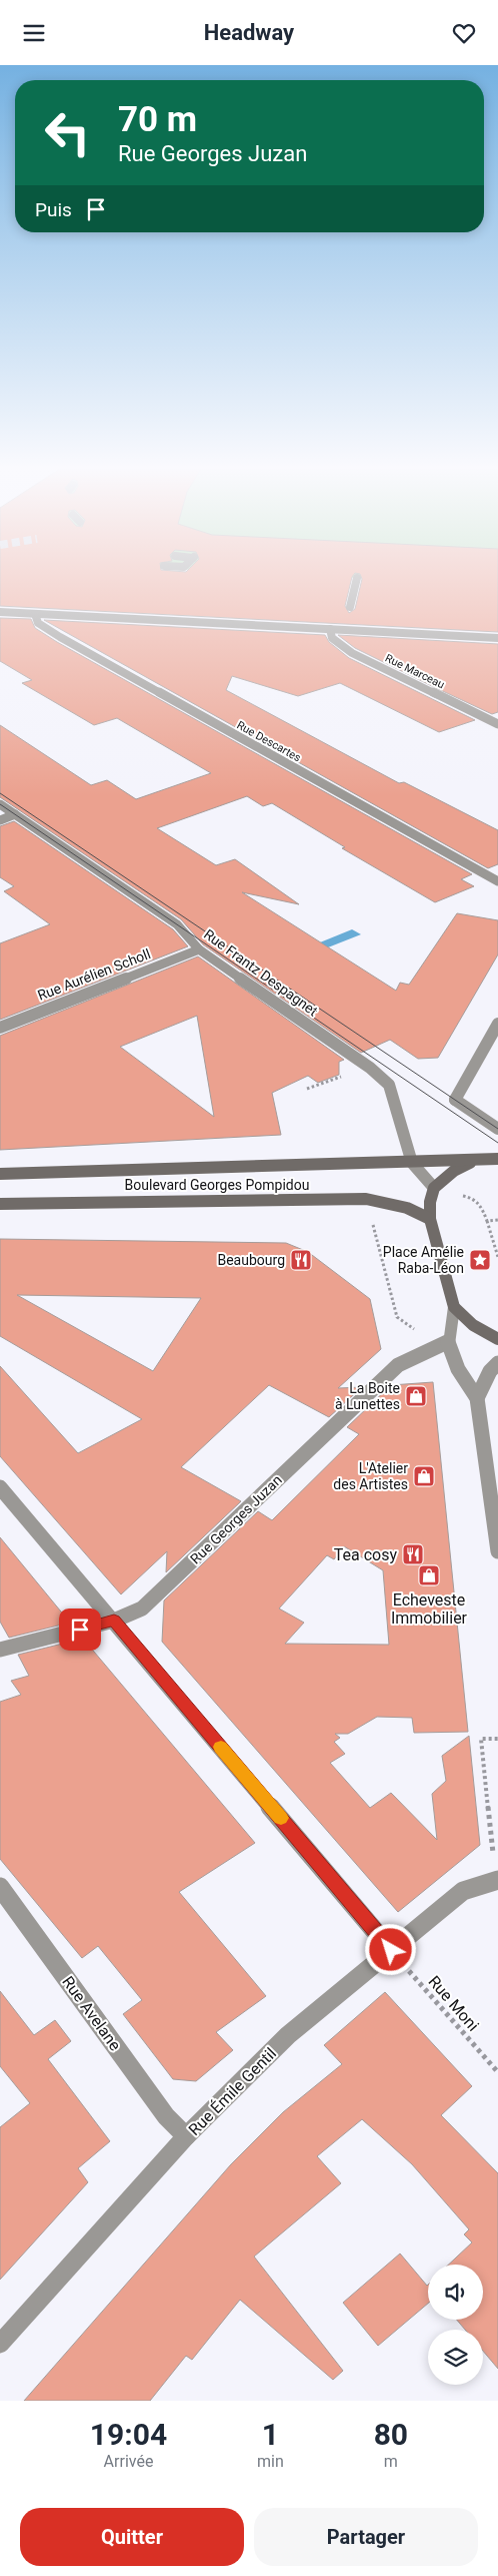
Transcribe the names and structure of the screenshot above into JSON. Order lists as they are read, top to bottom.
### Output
{
  "streets": {
    "main road": ["Boulevard Georges Pompidou"],
    "street": [
      "Rue Marceau",
      "Rue Descartes",
      "Rue Frantz Despagnet",
      "Rue Aurélien Scholl",
      "Rue Georges Juzan",
      "Rue Avelane",
      "Rue Émile Gentil"
    ],
    "path": ["Rue Moni"]
  },
  "crossings": [
    ["Rue Frantz Despagnet", "Rue Aurélien Scholl"],
    ["Rue Frantz Despagnet", "Boulevard Georges Pompidou"],
    ["Rue Moni", "Rue Émile Gentil"],
    ["Rue Avelane", "Rue Émile Gentil"]
  ],
  "places": {
    "restaurant": ["Beaubourg", "Tea cosy"],
    "place": ["Place Amélie Raba-Léon"],
    "shop": ["La Boite à Lunettes", "L'Atelier des Artistes", "Echeveste Immobilier"]
  },
  "page": {
    "header": "Headway",
    "turn": ["70 m", "Rue Georges Juzan"],
    "then": "Puis",
    "eta": [
      "19:04",
      "Arrivée",
      "1",
      "min",
      "80",
      "m"
    ],
    "buttons": ["Quitter", "Partager"]
  }
}
